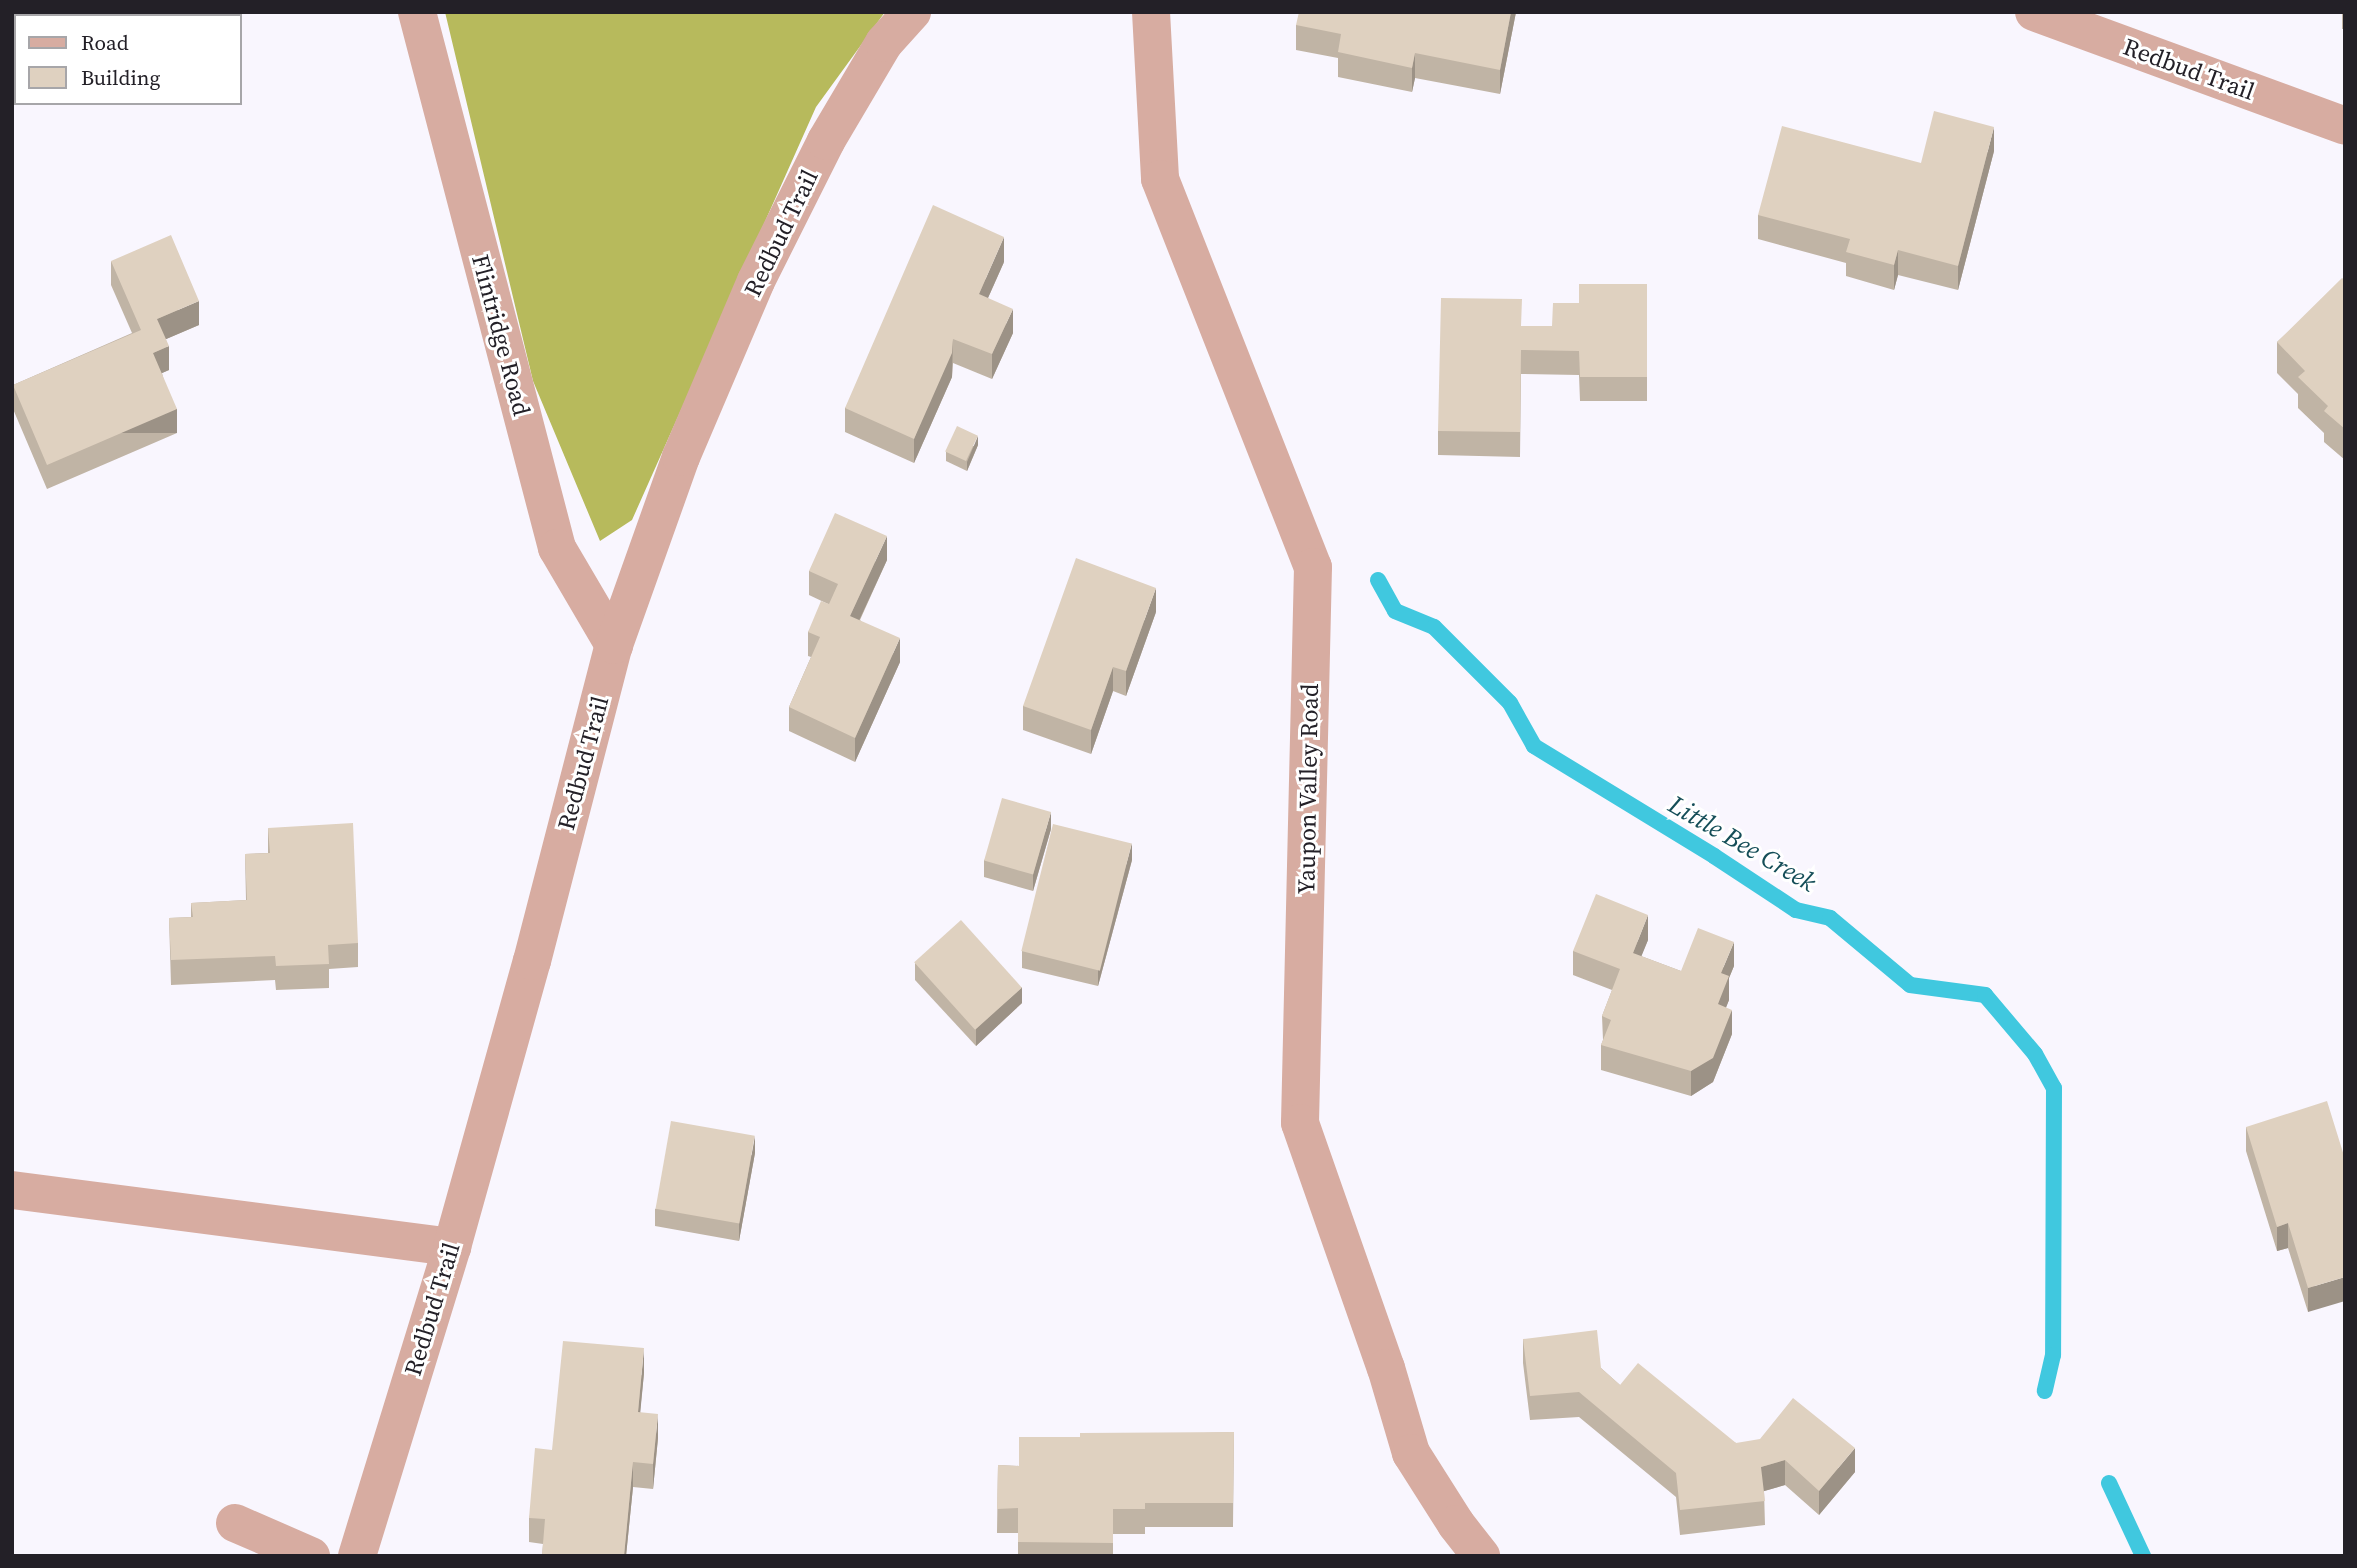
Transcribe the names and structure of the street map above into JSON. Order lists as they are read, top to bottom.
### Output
{
  "streets": {
    "street": ["Redbud Trail", "Flintridge Road", "Yaupon Valley Road"]
  },
  "crossings": [
    ["Redbud Trail", "Flintridge Road"]
  ],
  "water": ["Little Bee Creek"],
  "legend": ["Road", "Building"]
}
